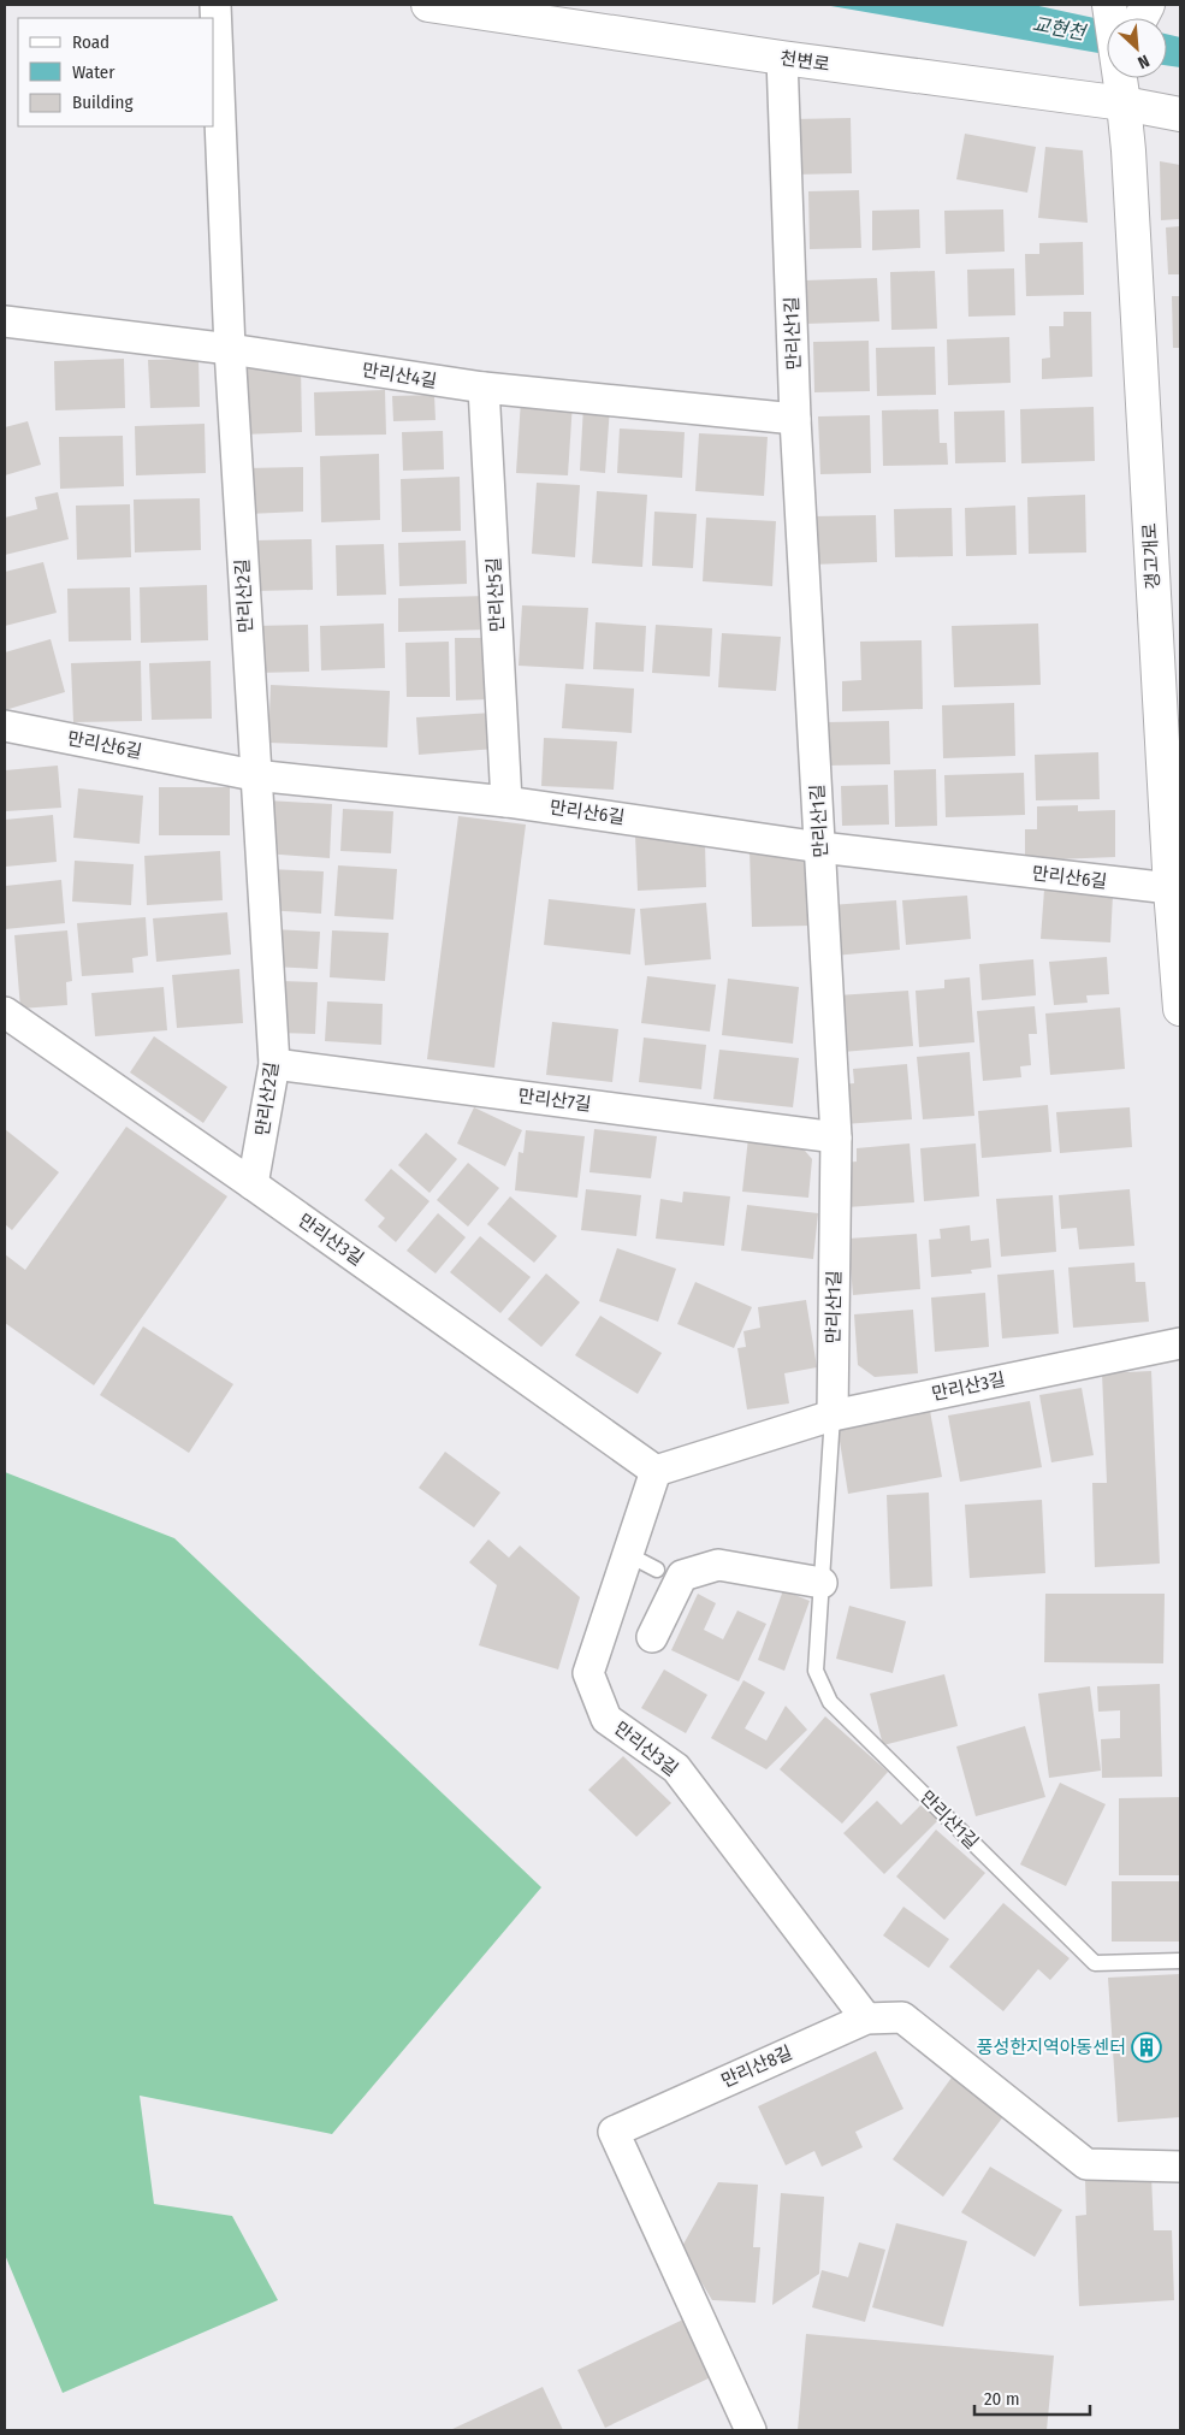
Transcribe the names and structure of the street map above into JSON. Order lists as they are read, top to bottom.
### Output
{
  "streets": {
    "street": [
      "천변로",
      "만리산1길",
      "만리산4길",
      "갱고개로",
      "만리산5길",
      "만리산2길",
      "만리산6길",
      "만리산7길",
      "만리산3길",
      "만리산8길"
    ]
  },
  "crossings": [
    ["천변로", "만리산1길"],
    ["천변로", "갱고개로"],
    ["만리산1길", "만리산4길"],
    ["만리산1길", "만리산6길"],
    ["만리산1길", "만리산7길"],
    ["만리산1길", "만리산3길"],
    ["만리산4길", "만리산5길"],
    ["만리산4길", "만리산2길"],
    ["갱고개로", "만리산6길"],
    ["만리산5길", "만리산6길"],
    ["만리산2길", "만리산6길"],
    ["만리산2길", "만리산7길"],
    ["만리산2길", "만리산3길"],
    ["만리산3길", "만리산8길"]
  ],
  "water": ["교현천"],
  "places": {
    "building": ["풍성한지역아동센터"]
  },
  "legend": ["Road", "Water", "Building"],
  "scale_bar": "20 m",
  "north": "bottom right"
}
